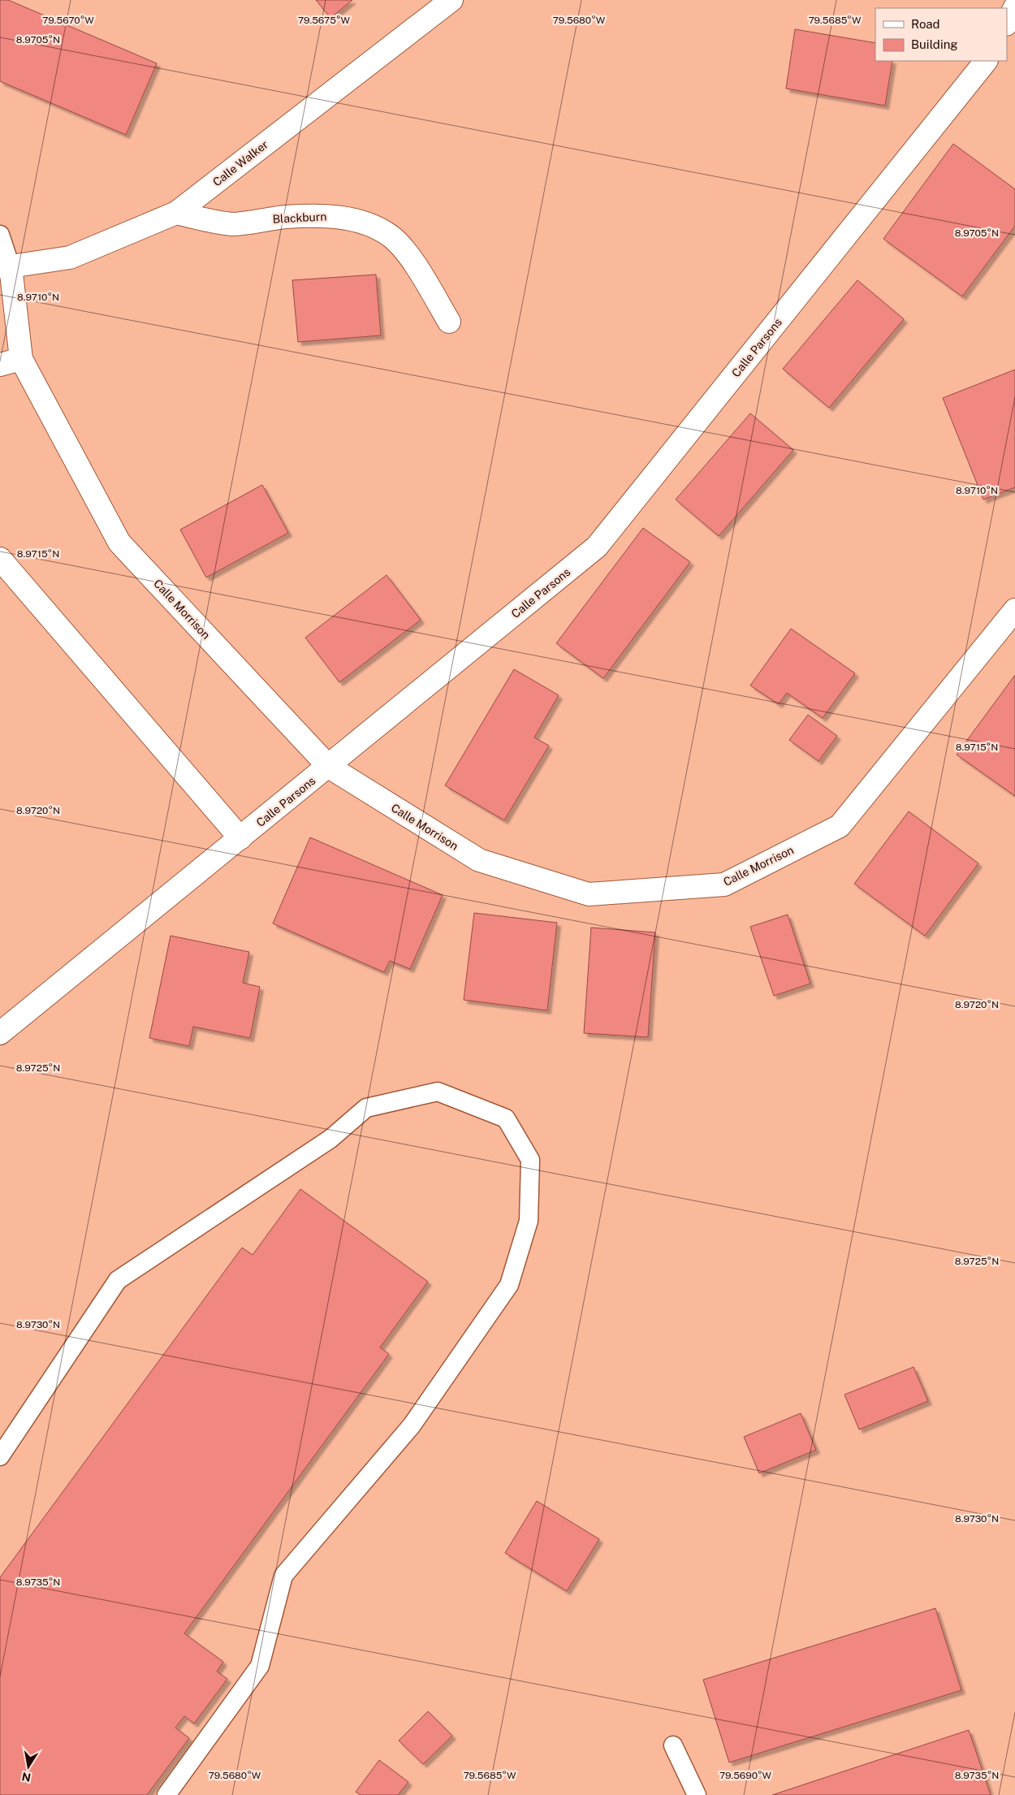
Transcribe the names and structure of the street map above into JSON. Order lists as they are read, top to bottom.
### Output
{
  "streets": {
    "street": [
      "Calle Walker",
      "Blackburn",
      "Calle Parsons",
      "Calle Morrison"
    ]
  },
  "crossings": [
    ["Calle Walker", "Blackburn"],
    ["Calle Walker", "Calle Morrison"],
    ["Calle Parsons", "Calle Morrison"]
  ],
  "legend": ["Road", "Building"],
  "north": "bottom",
  "coordinates": [
    "79.5670°W",
    "79.5680°W",
    "79.5685°W",
    "79.5675°W",
    "8.9705°N",
    "8.9710°N",
    "8.9715°N",
    "8.9720°N",
    "8.9725°N",
    "8.9730°N",
    "8.9735°N",
    "79.5690°W"
  ]
}
